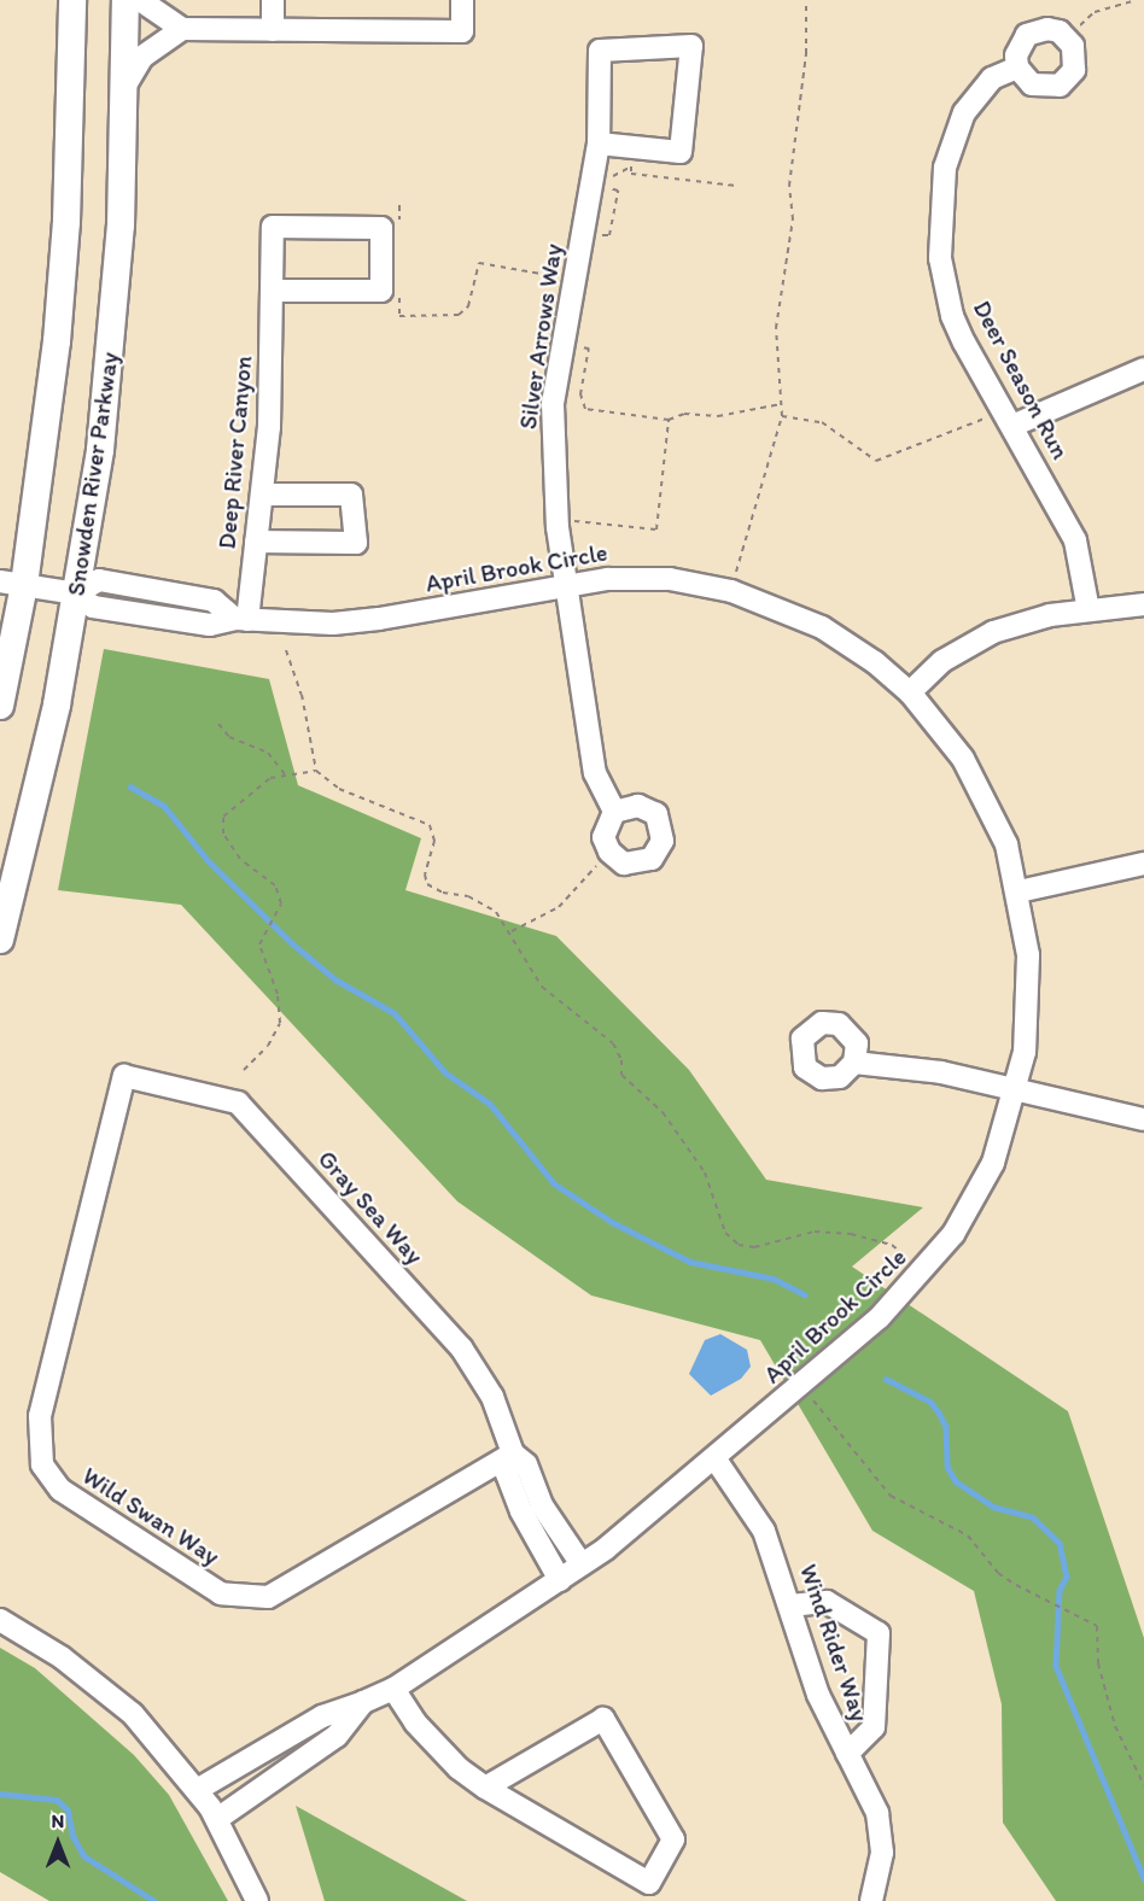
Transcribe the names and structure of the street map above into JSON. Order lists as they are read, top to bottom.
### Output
{
  "streets": {
    "main road": ["Snowden River Parkway"],
    "street": [
      "Silver Arrows Way",
      "Deer Season Run",
      "Deep River Canyon",
      "April Brook Circle",
      "Gray Sea Way",
      "Wild Swan Way",
      "Wind Rider Way"
    ]
  },
  "crossings": [
    ["Silver Arrows Way", "April Brook Circle"],
    ["Deep River Canyon", "April Brook Circle"],
    ["April Brook Circle", "Gray Sea Way"],
    ["April Brook Circle", "Wind Rider Way"],
    ["Gray Sea Way", "Wild Swan Way"]
  ],
  "north": "top"
}
